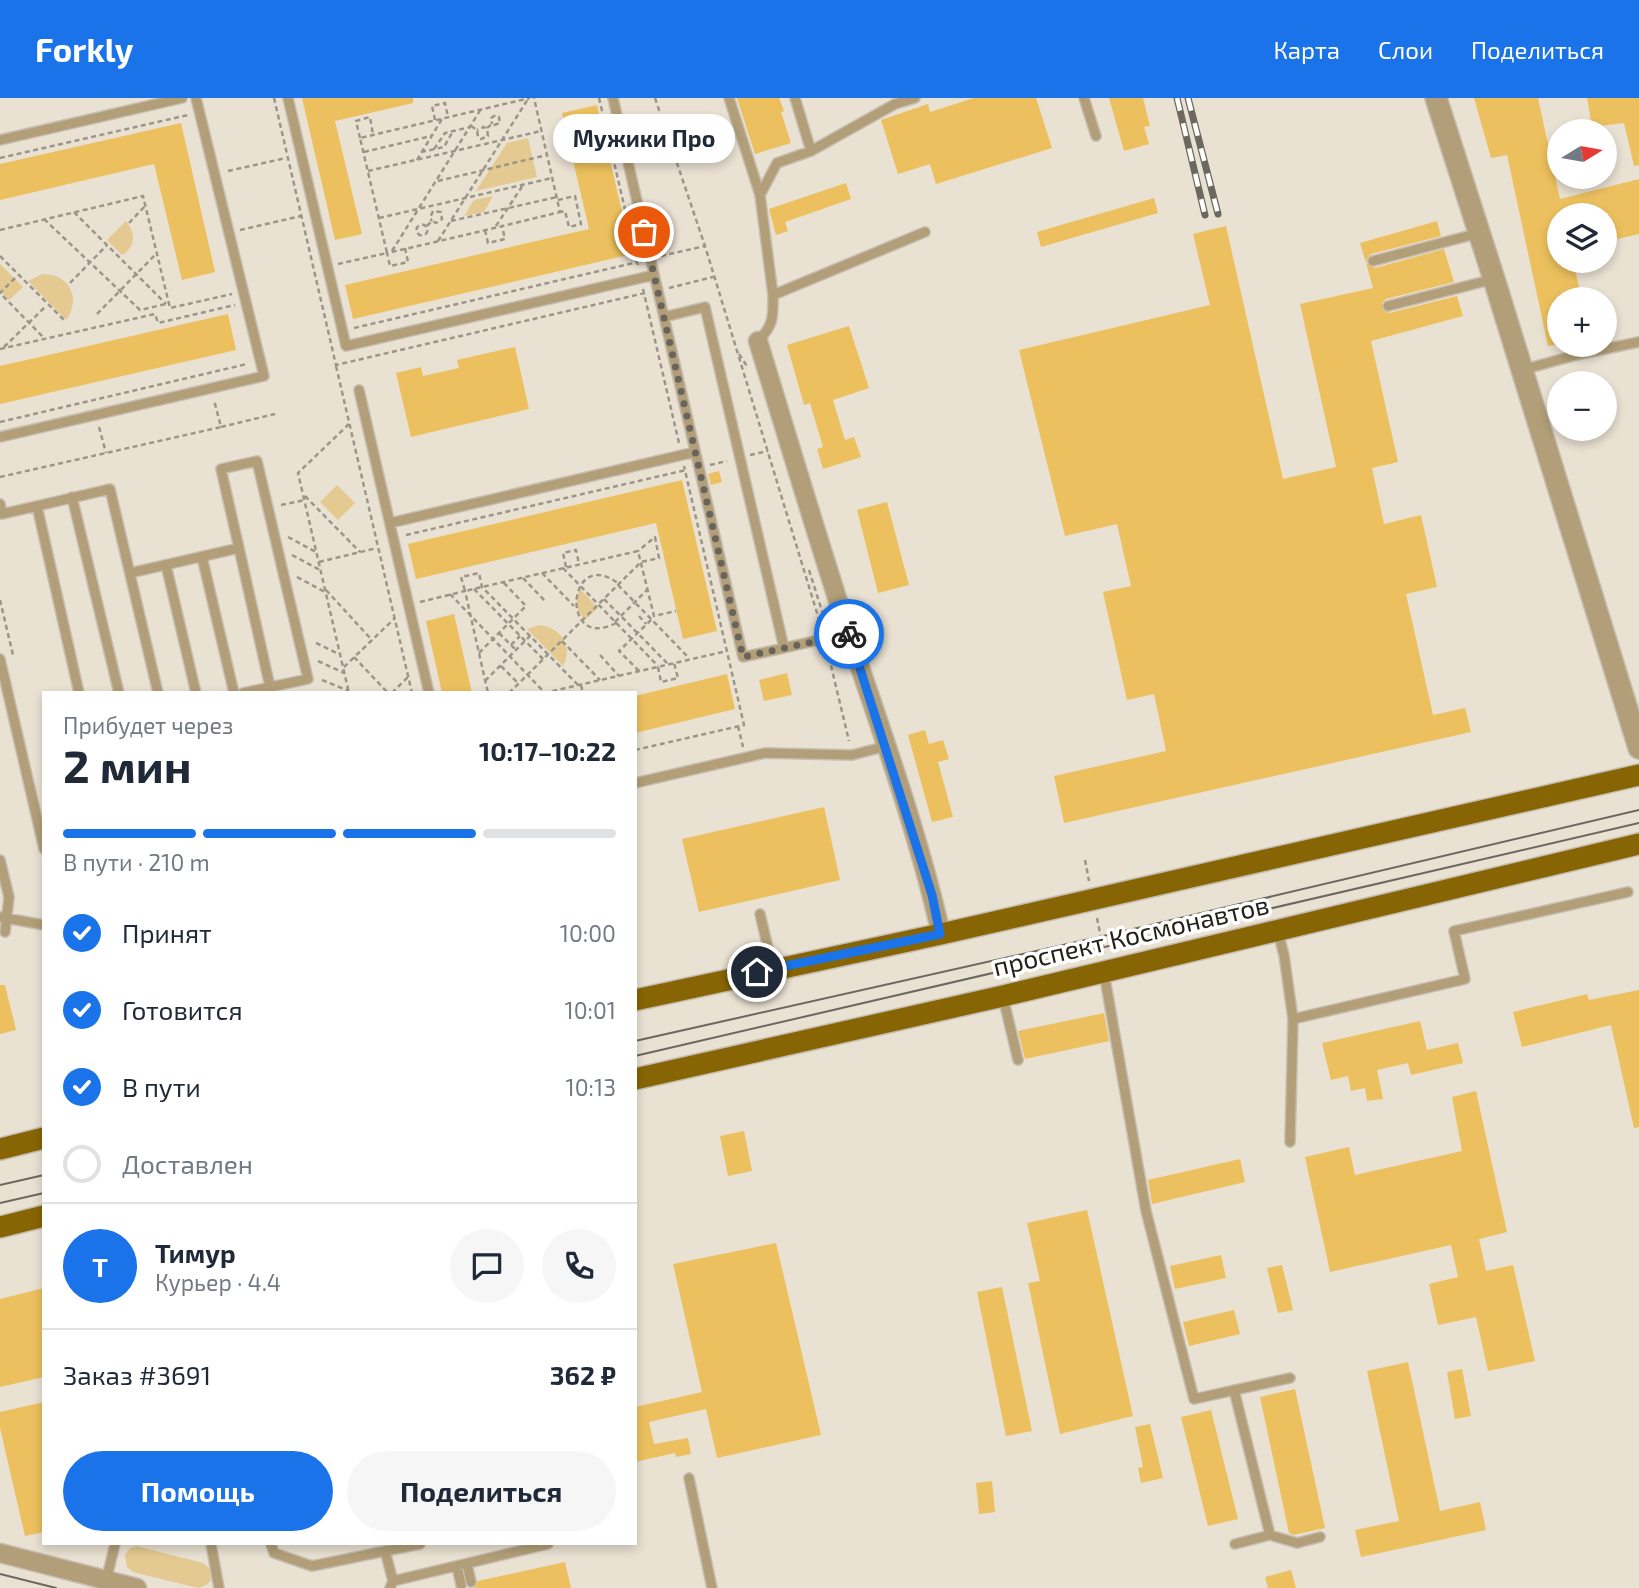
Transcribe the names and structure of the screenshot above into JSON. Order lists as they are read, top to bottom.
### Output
{
  "streets": {
    "main road": ["проспект Космонавтов"]
  },
  "places": ["Мужики Про"],
  "north": "right",
  "page": {
    "header": "Forkly",
    "nav": ["Карта", "Слои", "Поделиться"],
    "bubble": "Мужики Про",
    "map_buttons": ["+", "−"],
    "heading": ["2 мин", "Прибудет через", "10:17–10:22"],
    "panel": [
      "Тимур",
      "Курьер · 4.4",
      "Заказ #3691",
      "362 ₽"
    ],
    "bar": "В пути · 210 m",
    "list": [
      ["Принят", "10:00"],
      ["Готовится", "10:01"],
      ["В пути", "10:13"],
      "Доставлен"
    ],
    "round": "Т",
    "buttons": ["Помощь", "Поделиться"]
  }
}
